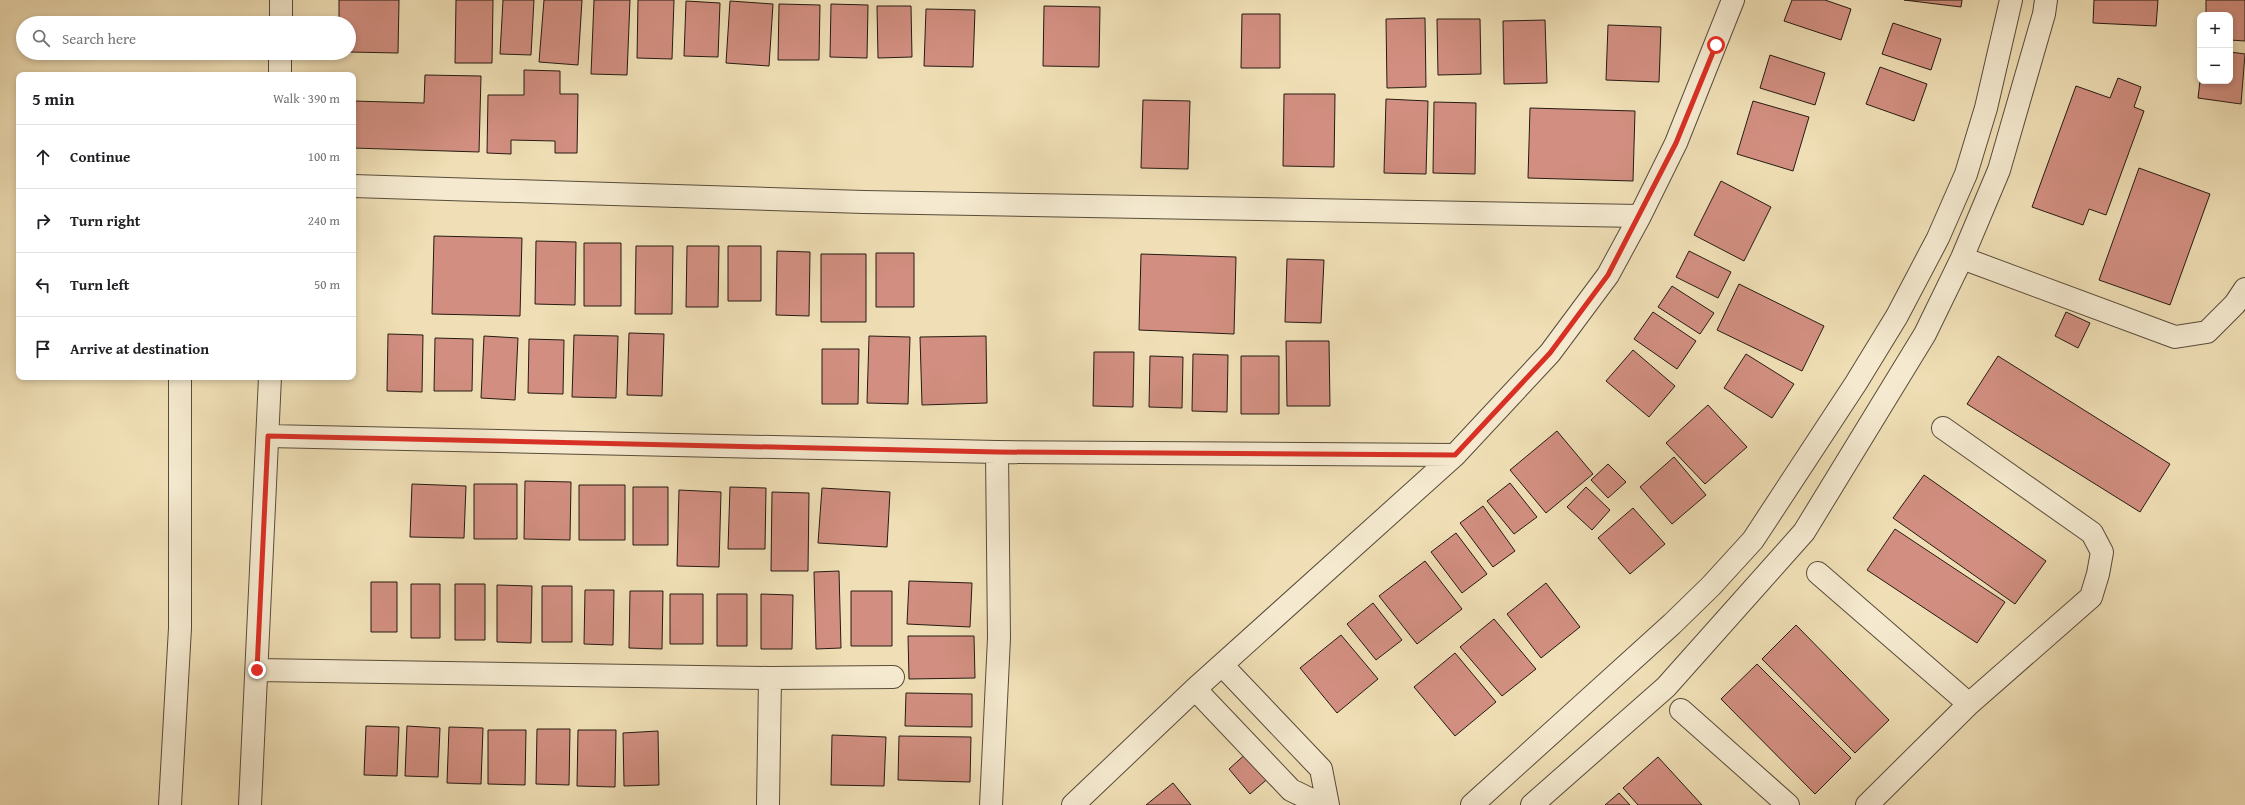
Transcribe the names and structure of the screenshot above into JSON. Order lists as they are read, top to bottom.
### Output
{
  "page": {
    "map_buttons": ["+", "−"],
    "search": "Search here",
    "heading": ["5 min", "Walk · 390 m"],
    "list": [
      ["Continue", "100 m"],
      ["Turn right", "240 m"],
      ["Turn left", "50 m"],
      "Arrive at destination"
    ]
  }
}
